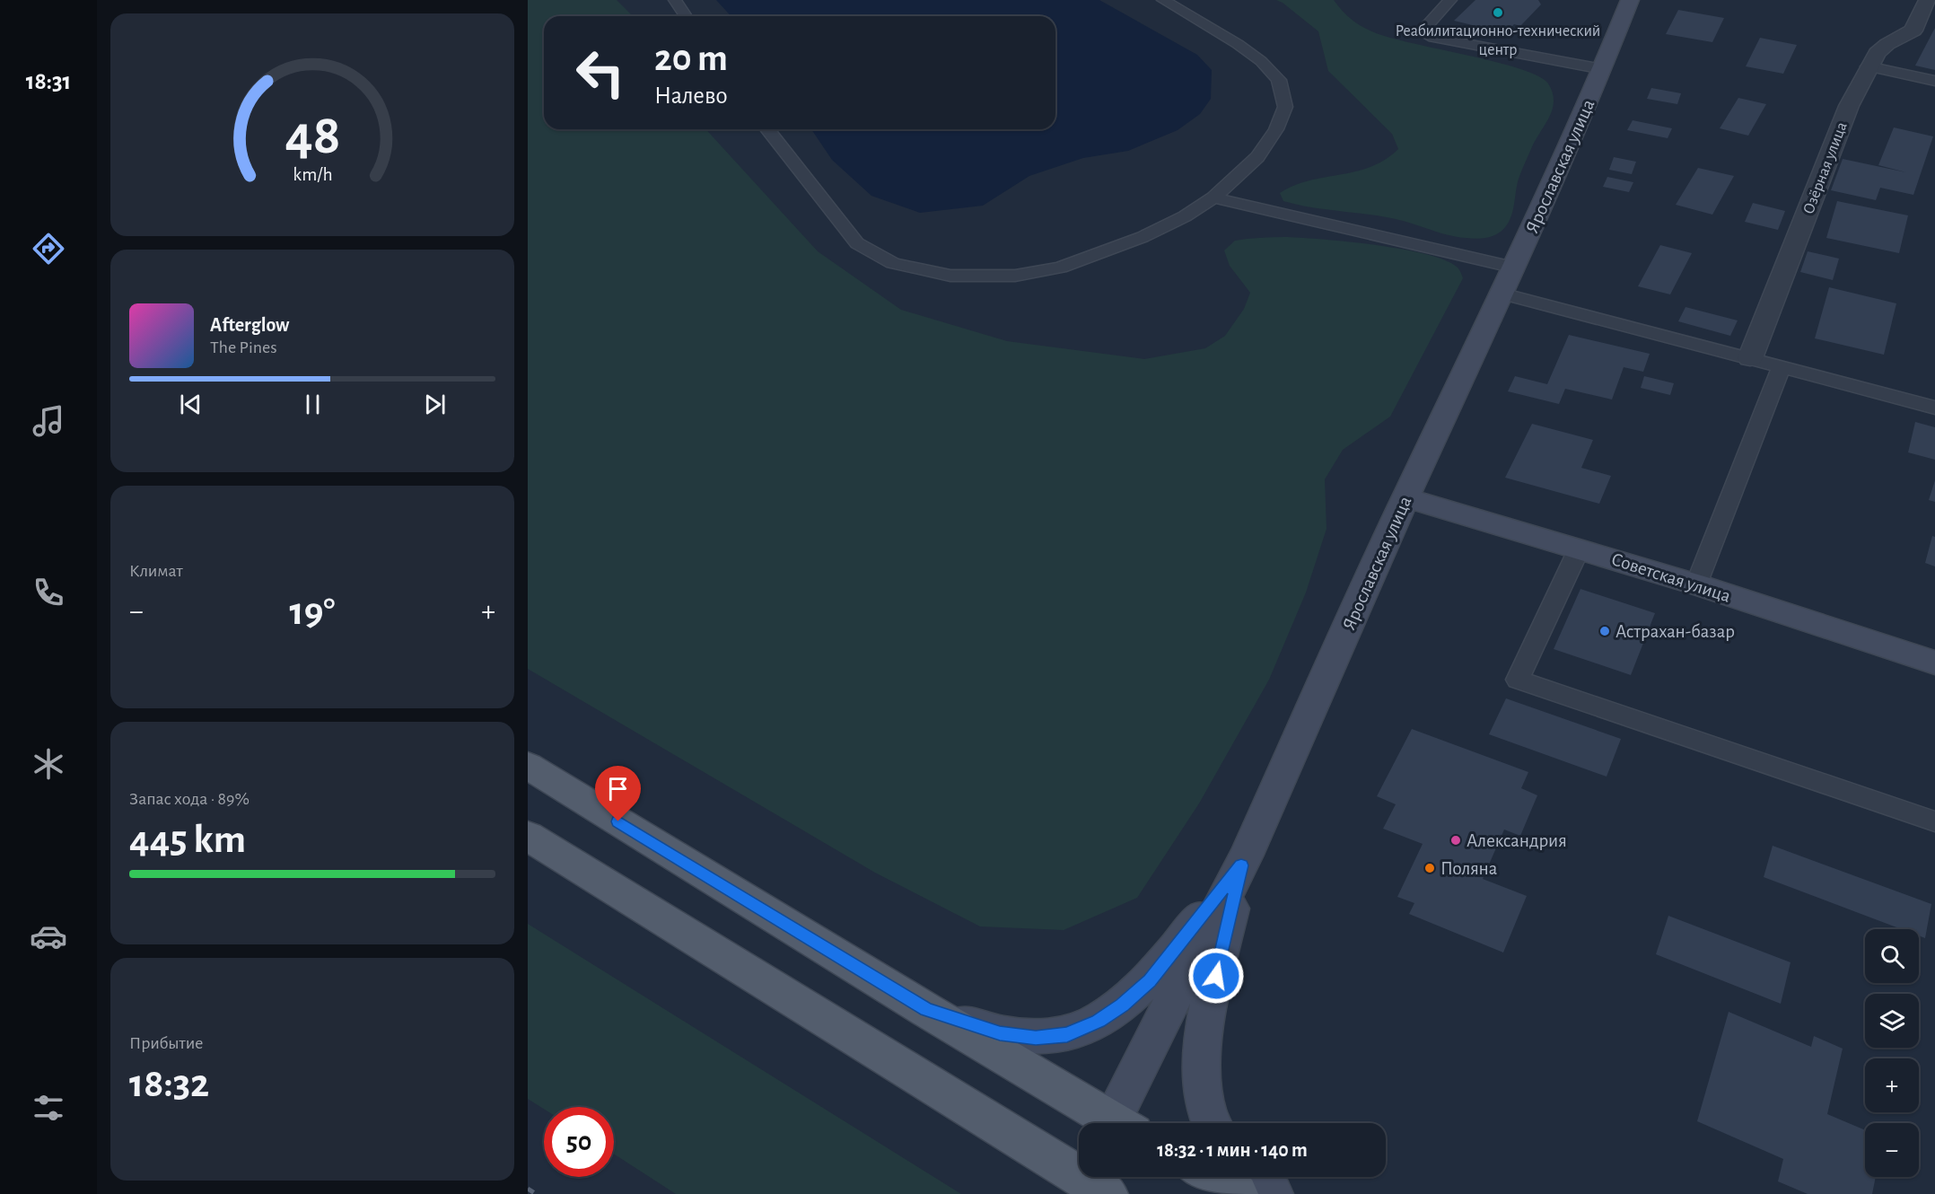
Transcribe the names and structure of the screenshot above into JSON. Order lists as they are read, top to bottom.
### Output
{
  "streets": {
    "main road": ["Ярославская улица", "Советская улица"],
    "street": ["Озёрная улица"]
  },
  "crossings": [
    ["Ярославская улица", "Советская улица"]
  ],
  "places": [
    "Реабилитационно-технический центр",
    "Астрахан-базар",
    "Александрия",
    "Поляна"
  ],
  "page": {
    "tabs": "18:31",
    "turn": ["20 m", "Налево"],
    "song": ["Afterglow", "The Pines"],
    "tile": [
      "Климат",
      ["Запас хода · 89%", "445 km"],
      ["Прибытие", "18:32"]
    ],
    "heat": ["−", "19°", "+"],
    "map_buttons": ["+", "−"],
    "limit": "50",
    "trip": "18:32 · 1 мин · 140 m",
    "gauge": ["48", "km/h"]
  }
}
